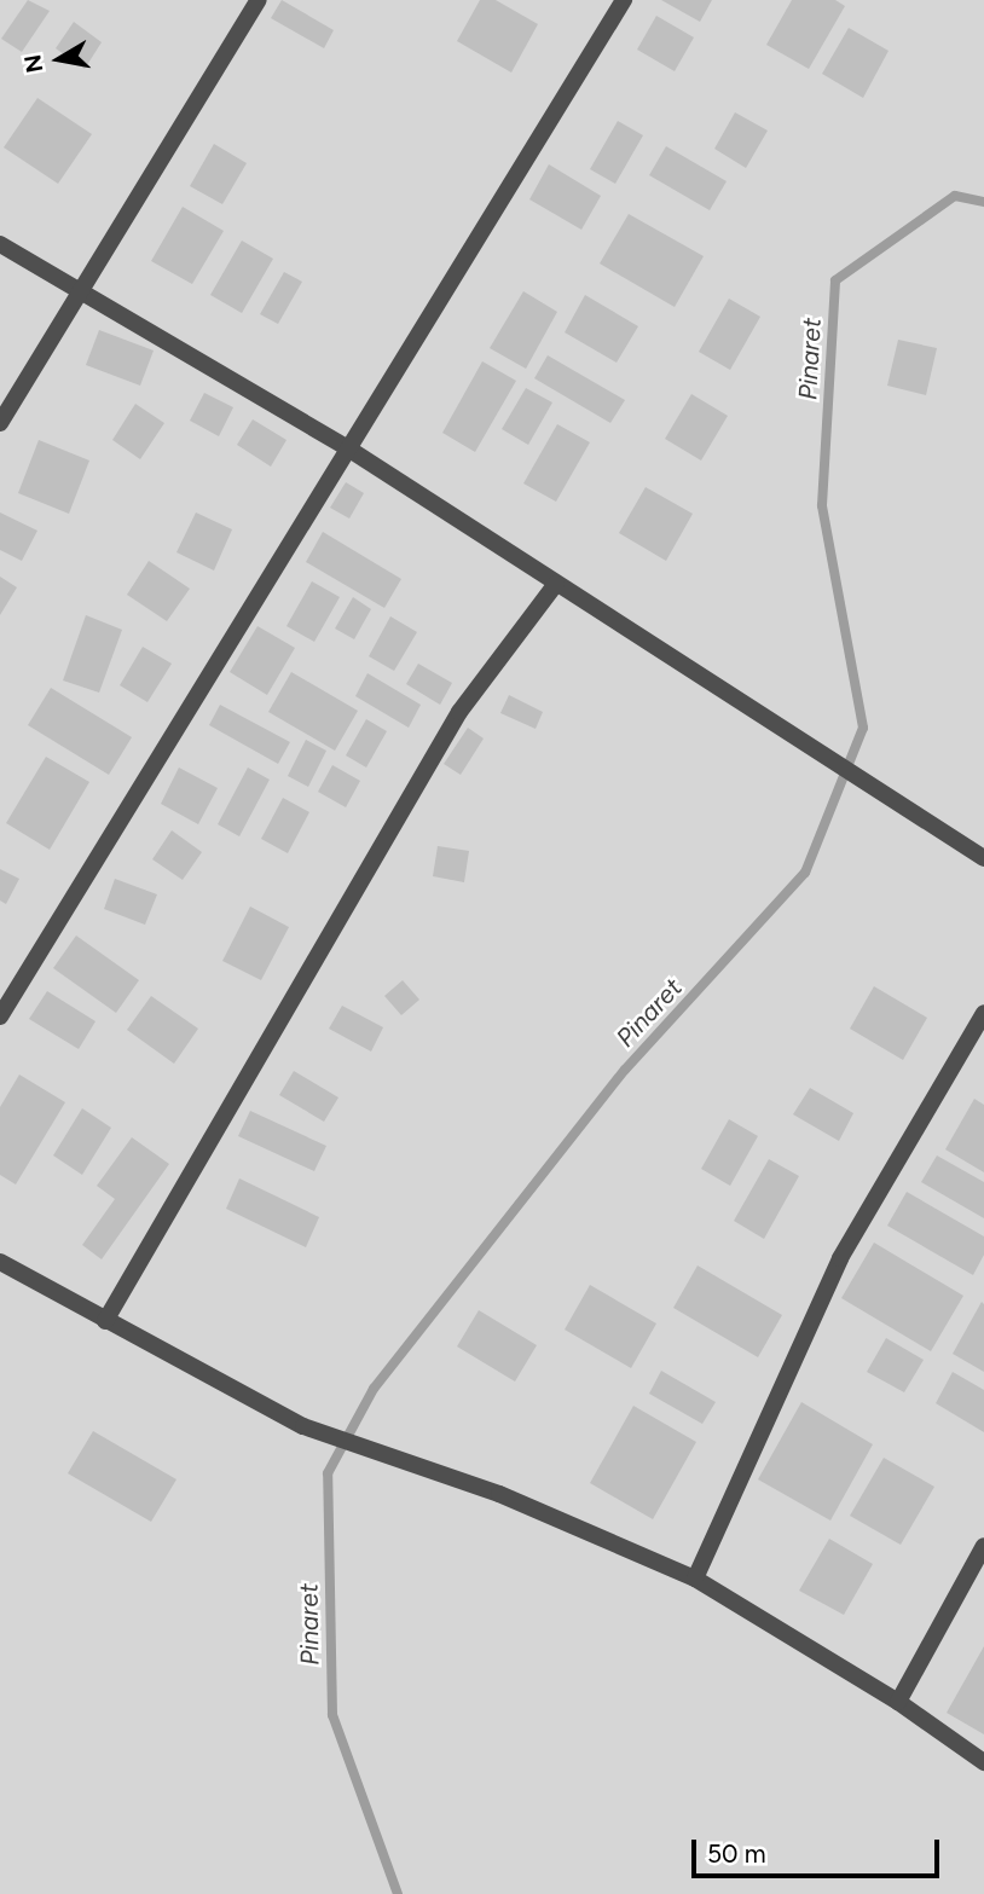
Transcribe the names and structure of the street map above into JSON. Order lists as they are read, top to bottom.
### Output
{
  "water": ["Pinaret"],
  "scale_bar": "50 m",
  "north": "left"
}
